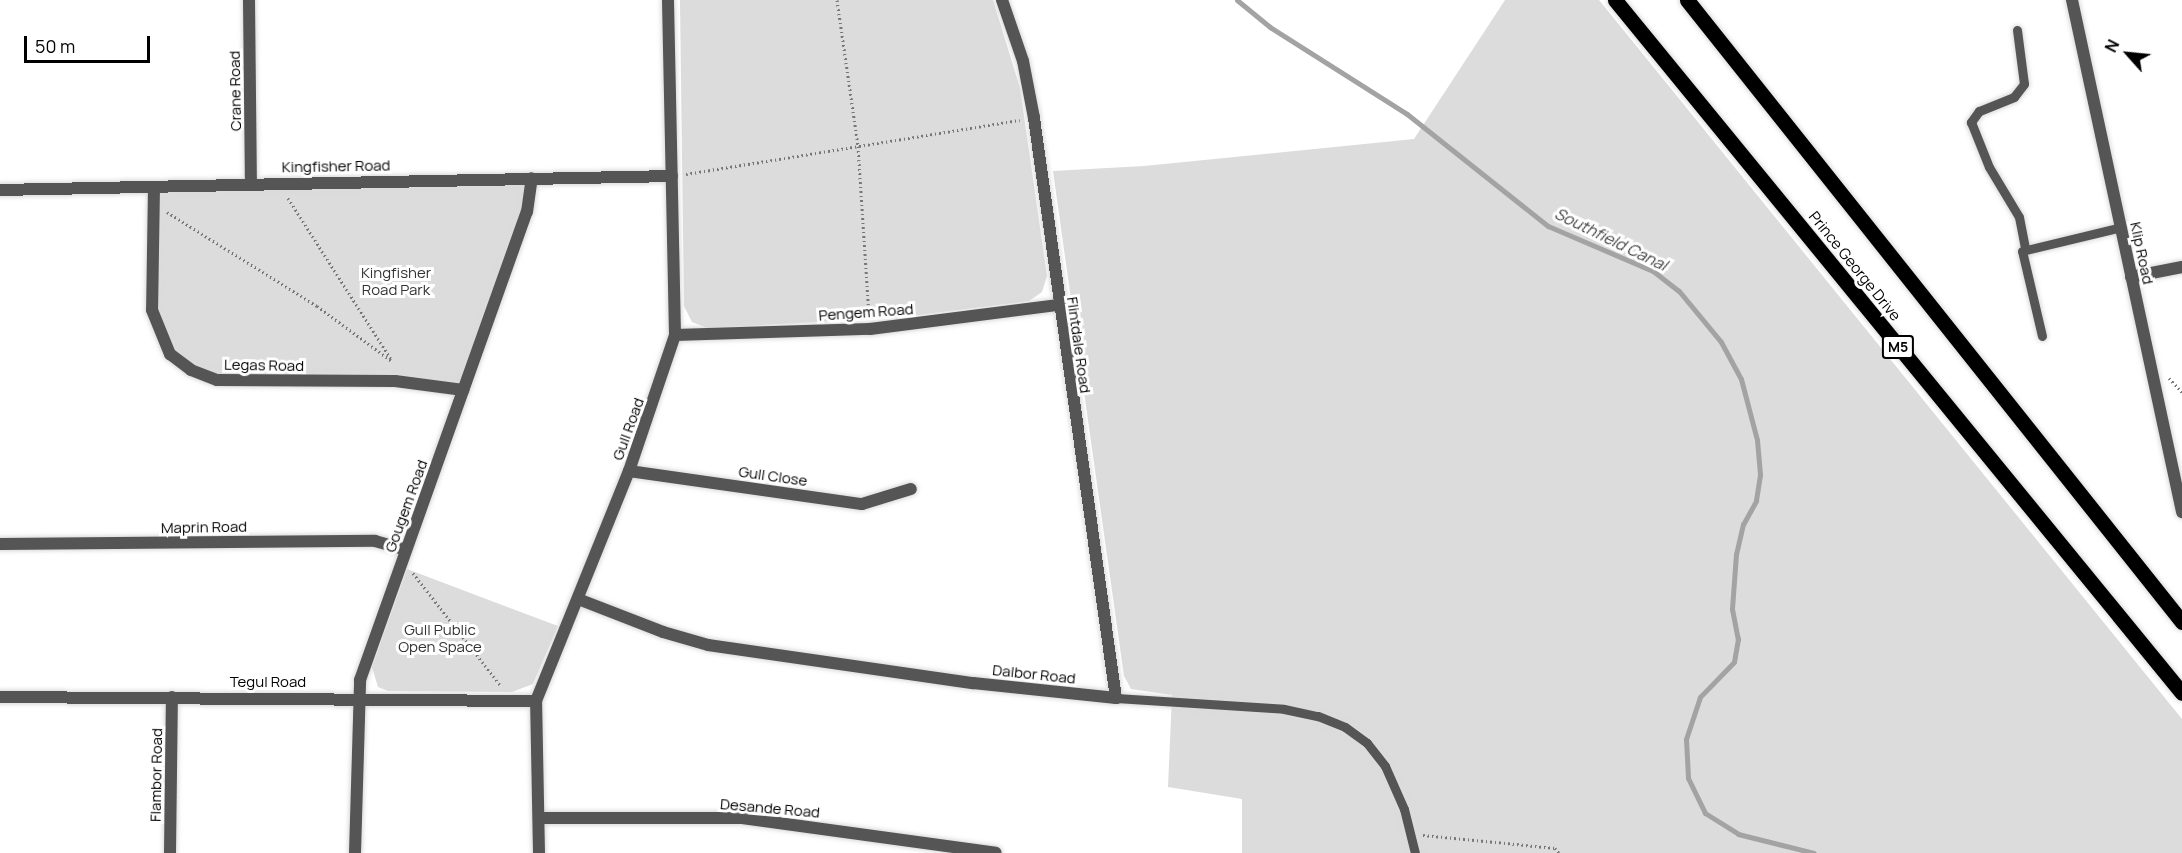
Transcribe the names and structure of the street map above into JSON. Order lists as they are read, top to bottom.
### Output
{
  "streets": {
    "main road": ["Prince George Drive", "M5"],
    "street": [
      "Crane Road",
      "Kingfisher Road",
      "Klip Road",
      "Pengem Road",
      "Flintdale Road",
      "Legas Road",
      "Gull Road",
      "Gull Close",
      "Gougem Road",
      "Maprin Road",
      "Dalbor Road",
      "Tegul Road",
      "Flambor Road",
      "Desande Road"
    ]
  },
  "crossings": [
    ["Crane Road", "Kingfisher Road"],
    ["Kingfisher Road", "Legas Road"],
    ["Kingfisher Road", "Gull Road"],
    ["Kingfisher Road", "Gougem Road"],
    ["Pengem Road", "Flintdale Road"],
    ["Pengem Road", "Gull Road"],
    ["Flintdale Road", "Dalbor Road"],
    ["Legas Road", "Gougem Road"],
    ["Gull Road", "Gull Close"],
    ["Gull Road", "Dalbor Road"],
    ["Gull Road", "Tegul Road"],
    ["Gull Road", "Desande Road"],
    ["Gougem Road", "Maprin Road"],
    ["Gougem Road", "Tegul Road"],
    ["Tegul Road", "Flambor Road"]
  ],
  "water": ["Southfield Canal"],
  "parks": ["Kingfisher Road Park", "Gull Public Open Space"],
  "scale_bar": "50 m",
  "north": "top left"
}
